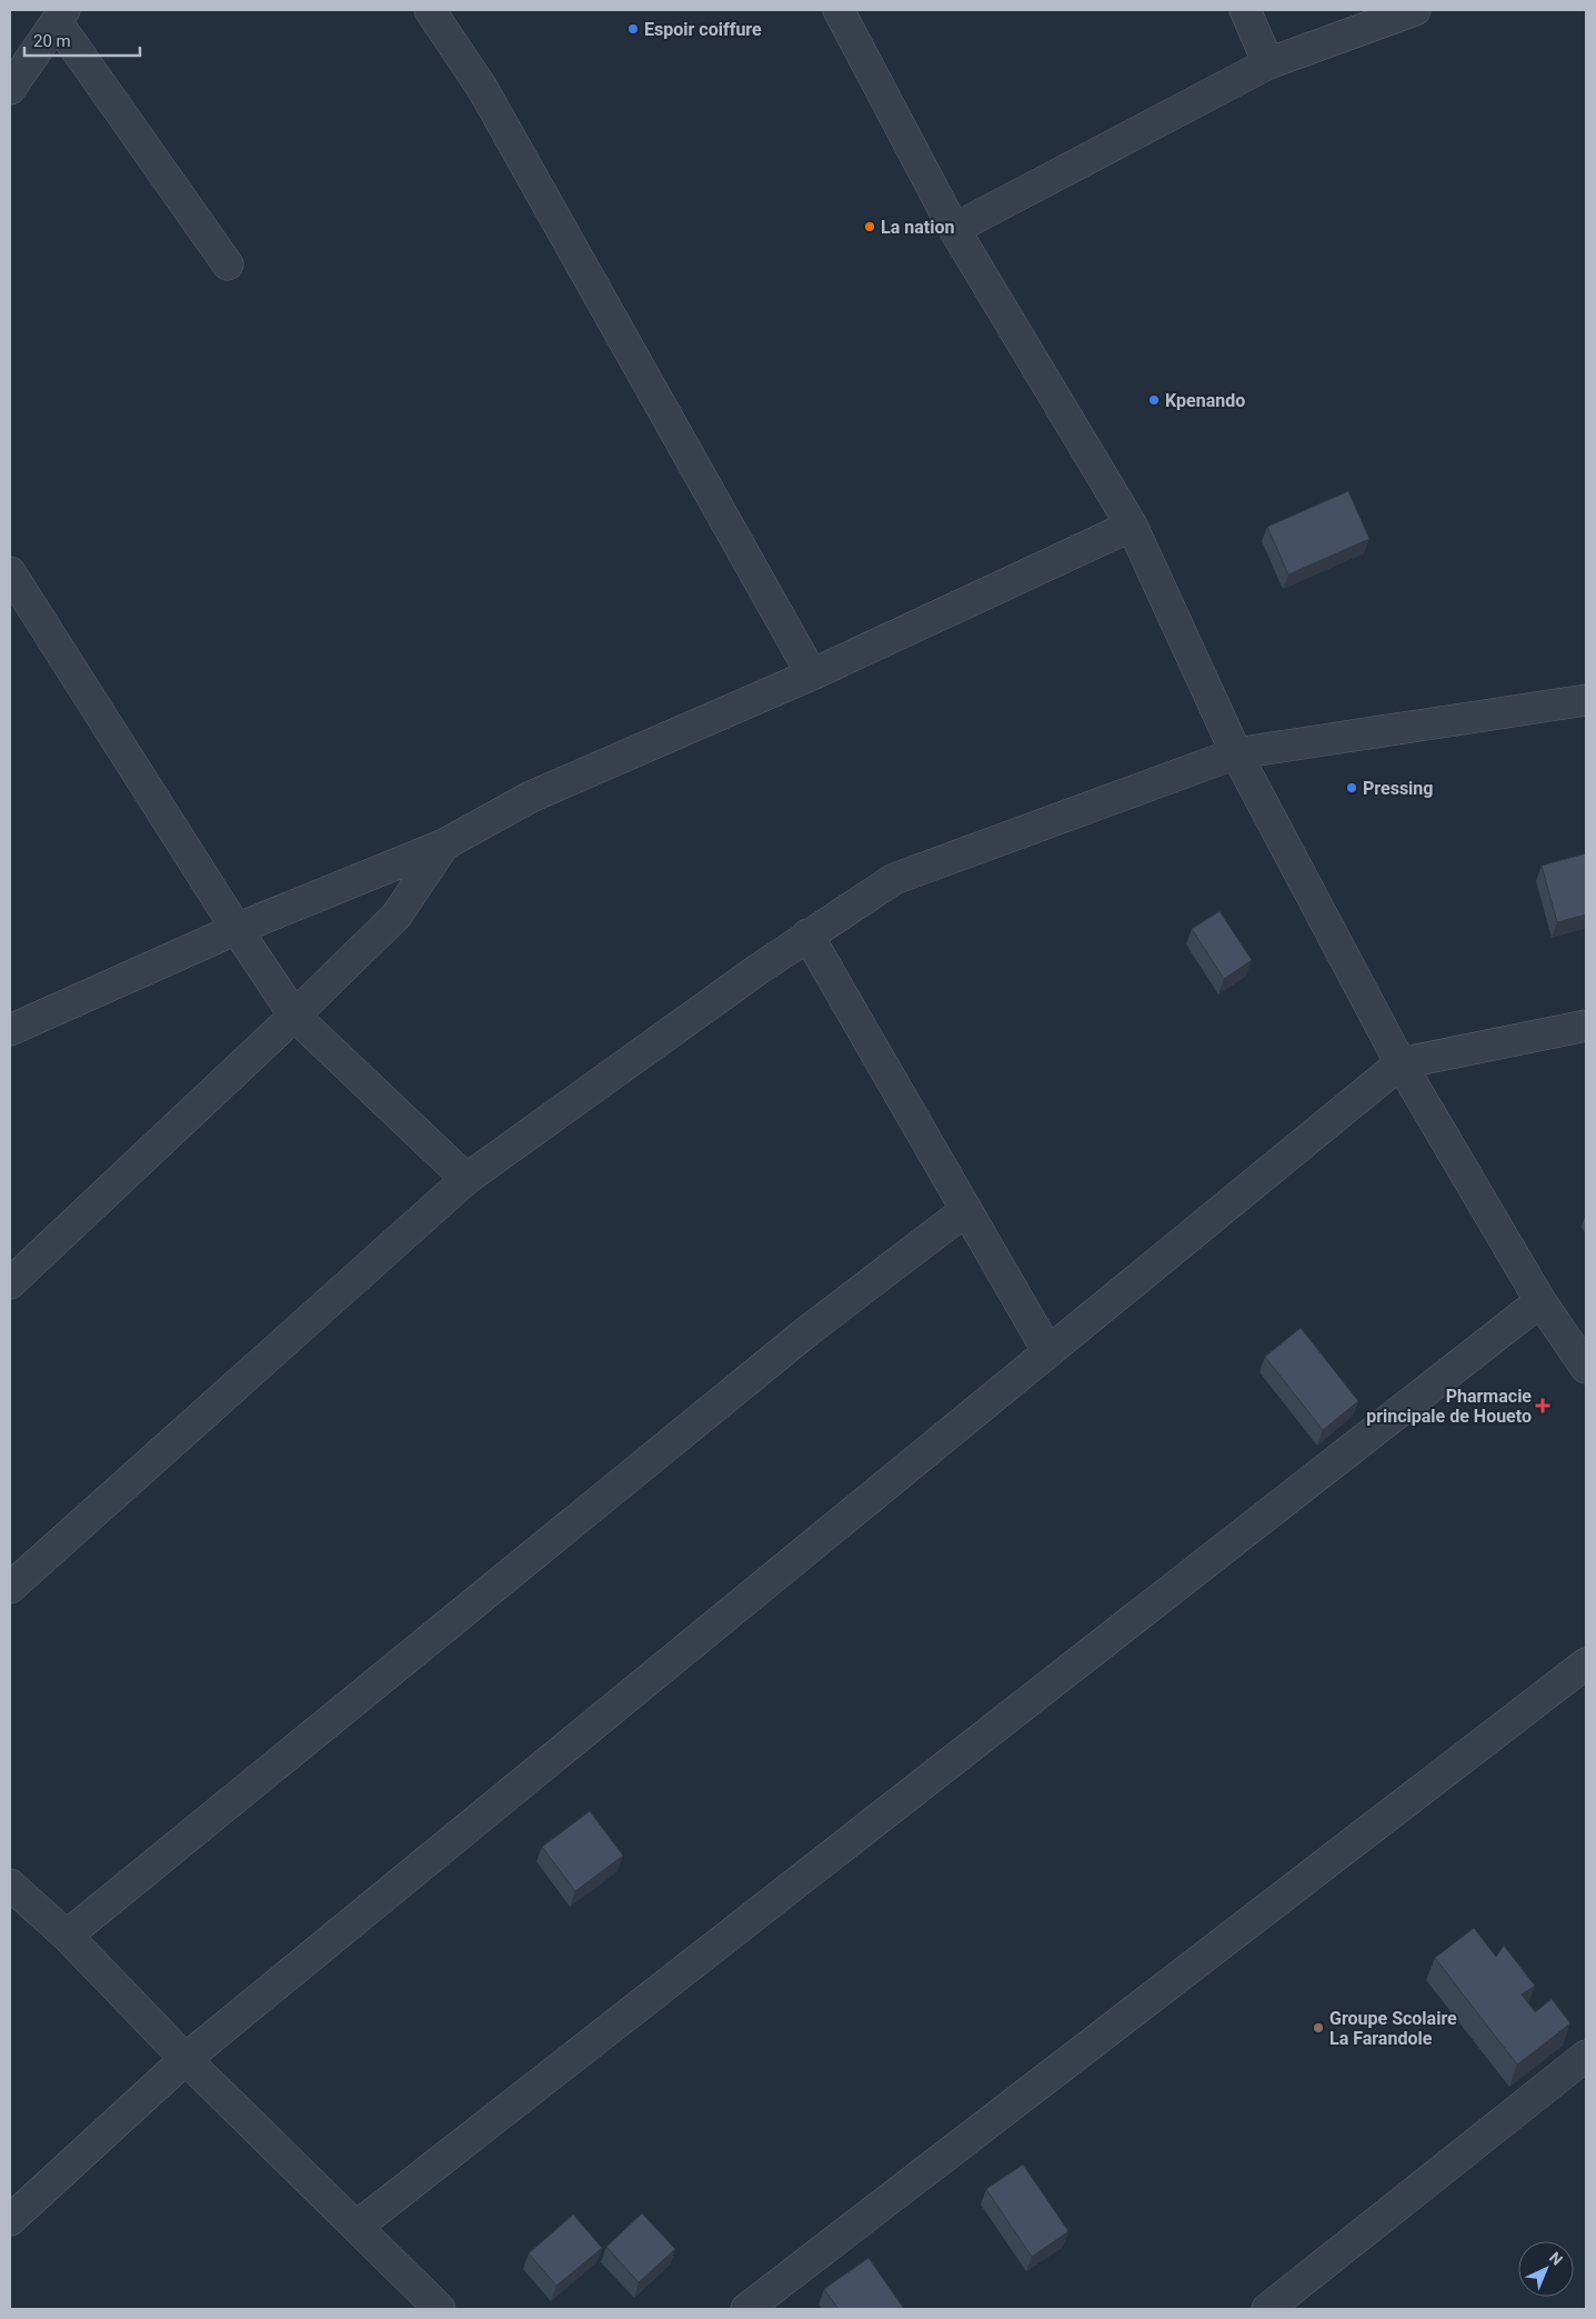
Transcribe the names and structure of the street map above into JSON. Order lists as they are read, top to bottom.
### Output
{
  "places": {
    "other": [
      "Espoir coiffure",
      "La nation",
      "Kpenando",
      "Pressing",
      "Groupe Scolaire La Farandole"
    ],
    "health": ["Pharmacie principale de Houeto"]
  },
  "scale_bar": "20 m",
  "north": "top right"
}
